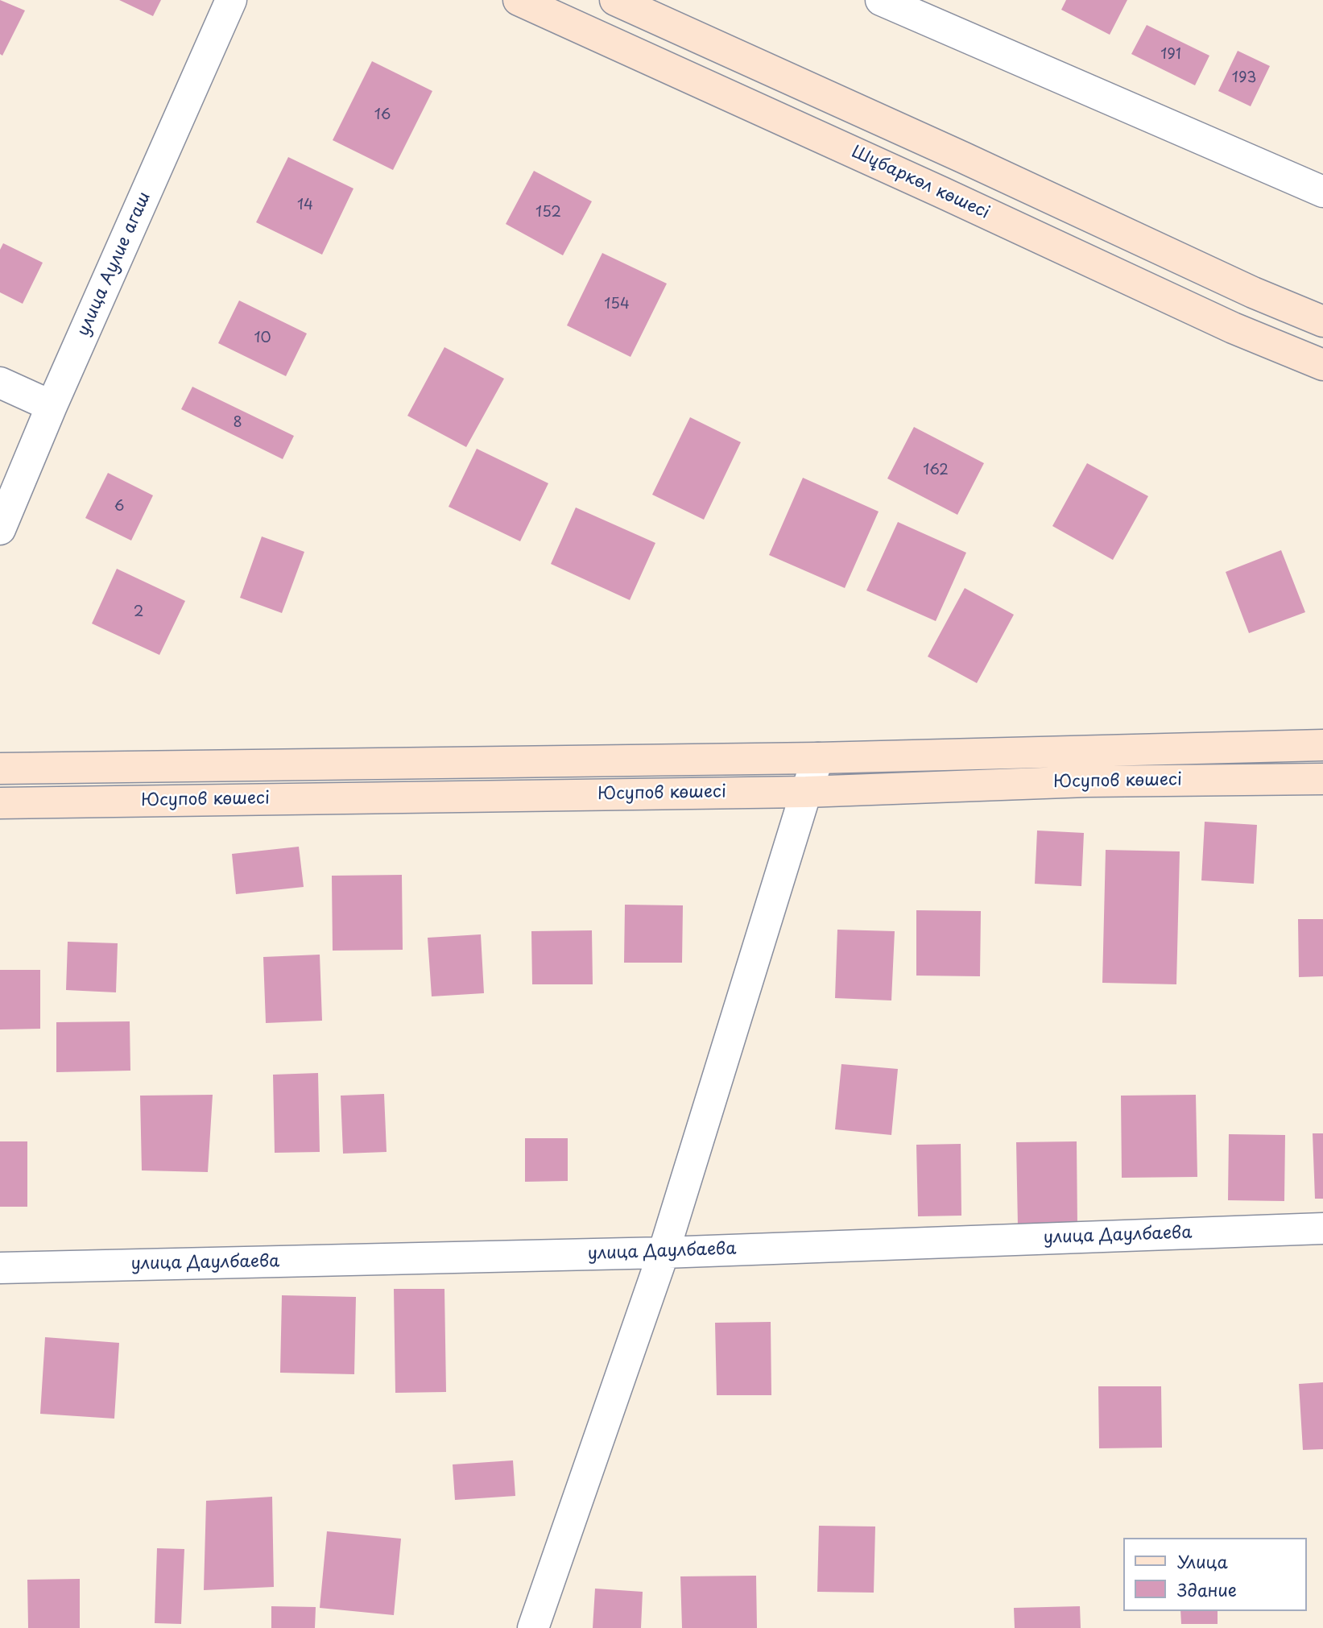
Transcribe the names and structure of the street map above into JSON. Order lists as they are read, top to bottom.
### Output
{
  "streets": {
    "street": [
      "Шұбаркөл көшесі",
      "улица Аулие агаш",
      "Юсупов көшесі",
      "улица Даулбаева"
    ]
  },
  "house_numbers": [
    "191",
    "193",
    "16",
    "14",
    "152",
    "154",
    "10",
    "8",
    "162",
    "6",
    "2"
  ],
  "legend": ["Улица", "Здание"]
}
